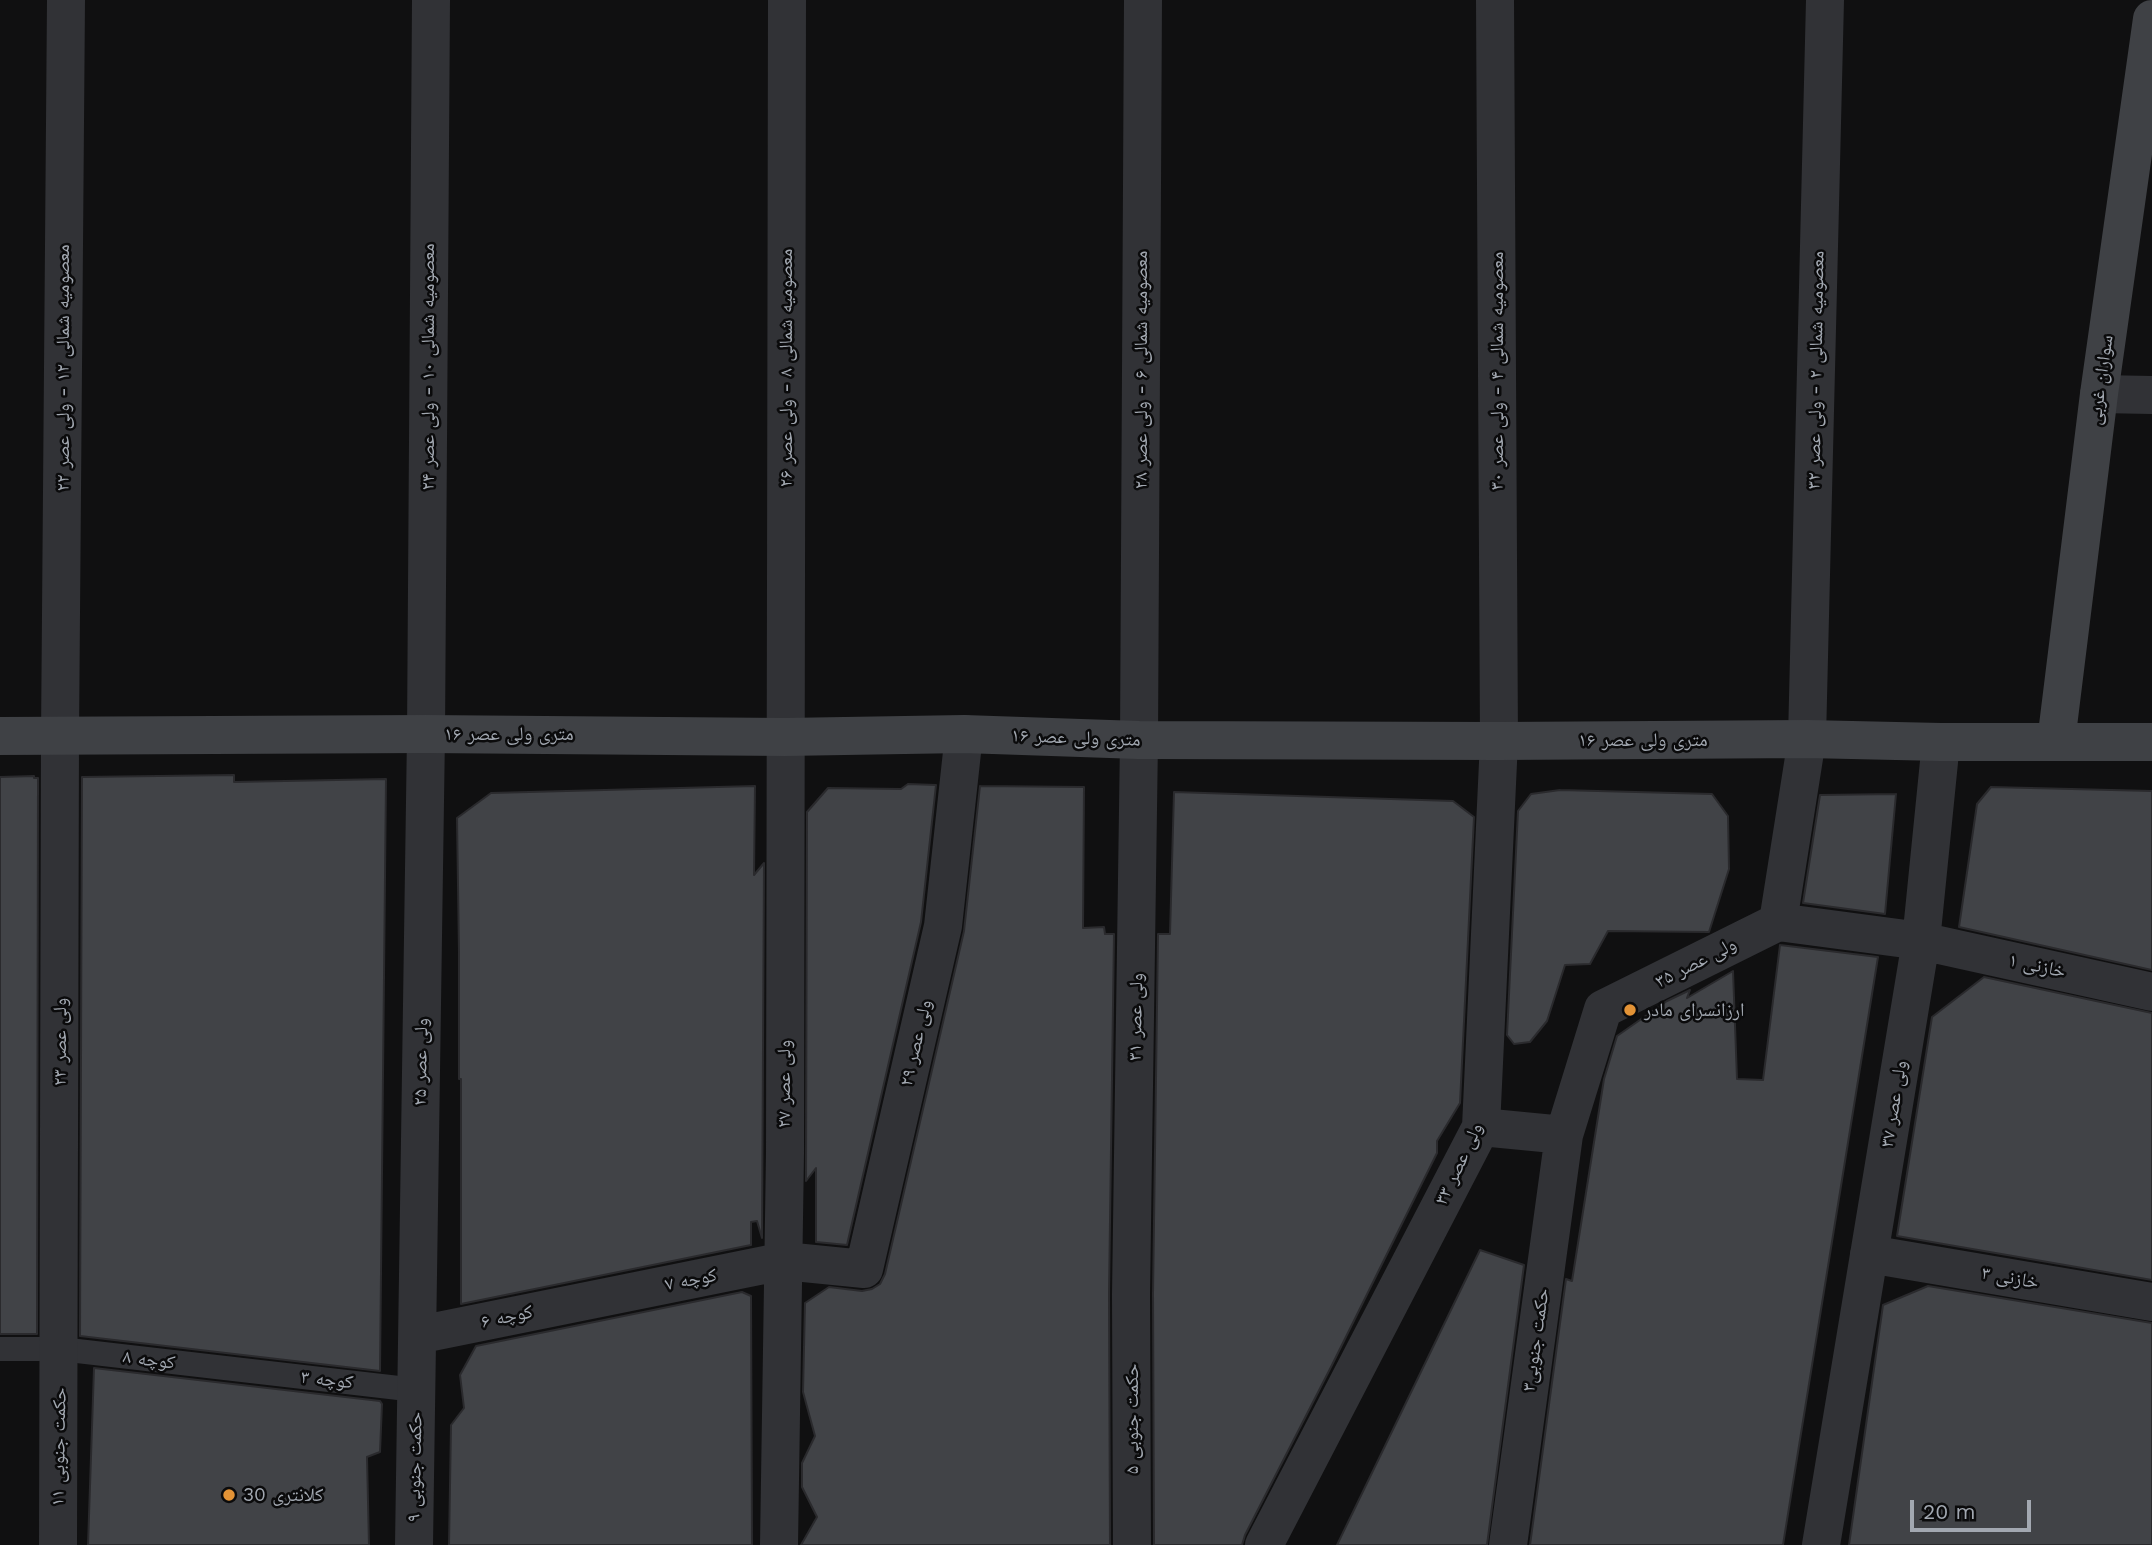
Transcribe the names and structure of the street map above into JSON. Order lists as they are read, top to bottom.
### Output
{
  "streets": {
    "street": [
      "معصومیه شمالی ۱۰ - ولی عصر ۲۴",
      "معصومیه شمالی ۱۲ - ولی عصر ۲۲",
      "معصومیه شمالی ۸ - ولی عصر ۲۶",
      "معصومیه شمالی ۶ - ولی عصر ۲۸",
      "معصومیه شمالی ۲ - ولی عصر ۳۲",
      "معصومیه شمالی ۴ - ولی عصر ۳۰",
      "سواران غربی",
      "۱۶ متری ولی عصر",
      "ولی عصر ۳۵",
      "خازنی ۱",
      "ولی عصر ۳۱",
      "ولی عصر ۲۳",
      "ولی عصر ۲۹",
      "ولی عصر ۲۵",
      "ولی عصر ۲۷",
      "ولی عصر ۳۷",
      "ولی عصر ۳۳",
      "خازنی ۳",
      "کوچه ۷",
      "کوچه ۶",
      "حکمت جنوبی۳",
      "حکمت جنوبی ۵",
      "حکمت جنوبی ۱۱",
      "حکمت جنوبی ۹"
    ],
    "lane": ["کوچه ۸", "کوچه ۳"]
  },
  "crossings": [
    ["معصومیه شمالی ۱۰ - ولی عصر ۲۴", "۱۶ متری ولی عصر"],
    ["معصومیه شمالی ۱۰ - ولی عصر ۲۴", "ولی عصر ۲۵"],
    ["معصومیه شمالی ۱۲ - ولی عصر ۲۲", "۱۶ متری ولی عصر"],
    ["معصومیه شمالی ۱۲ - ولی عصر ۲۲", "ولی عصر ۲۳"],
    ["معصومیه شمالی ۸ - ولی عصر ۲۶", "۱۶ متری ولی عصر"],
    ["معصومیه شمالی ۸ - ولی عصر ۲۶", "ولی عصر ۲۷"],
    ["معصومیه شمالی ۶ - ولی عصر ۲۸", "۱۶ متری ولی عصر"],
    ["معصومیه شمالی ۶ - ولی عصر ۲۸", "ولی عصر ۳۱"],
    ["معصومیه شمالی ۲ - ولی عصر ۳۲", "۱۶ متری ولی عصر"],
    ["معصومیه شمالی ۴ - ولی عصر ۳۰", "۱۶ متری ولی عصر"],
    ["معصومیه شمالی ۴ - ولی عصر ۳۰", "ولی عصر ۳۳"],
    ["سواران غربی", "۱۶ متری ولی عصر"],
    ["۱۶ متری ولی عصر", "ولی عصر ۳۱"],
    ["۱۶ متری ولی عصر", "ولی عصر ۲۳"],
    ["۱۶ متری ولی عصر", "ولی عصر ۲۹"],
    ["۱۶ متری ولی عصر", "ولی عصر ۲۵"],
    ["۱۶ متری ولی عصر", "ولی عصر ۲۷"],
    ["۱۶ متری ولی عصر", "ولی عصر ۳۷"],
    ["۱۶ متری ولی عصر", "ولی عصر ۳۳"],
    ["ولی عصر ۳۵", "خازنی ۱"],
    ["ولی عصر ۳۵", "حکمت جنوبی۳"],
    ["خازنی ۱", "ولی عصر ۳۷"],
    ["ولی عصر ۳۱", "حکمت جنوبی ۵"],
    ["ولی عصر ۲۳", "کوچه ۸"],
    ["ولی عصر ۲۳", "حکمت جنوبی ۱۱"],
    ["ولی عصر ۲۹", "ولی عصر ۲۷"],
    ["ولی عصر ۲۹", "کوچه ۷"],
    ["ولی عصر ۲۵", "کوچه ۶"],
    ["ولی عصر ۲۵", "کوچه ۳"],
    ["ولی عصر ۲۵", "حکمت جنوبی ۹"],
    ["ولی عصر ۲۷", "کوچه ۷"],
    ["ولی عصر ۳۷", "خازنی ۳"],
    ["کوچه ۷", "کوچه ۶"],
    ["کوچه ۸", "کوچه ۳"],
    ["کوچه ۸", "حکمت جنوبی ۱۱"],
    ["کوچه ۳", "حکمت جنوبی ۹"]
  ],
  "places": ["ارزانسرای مادر", "کلانتری 30"],
  "scale_bar": "20 m"
}
